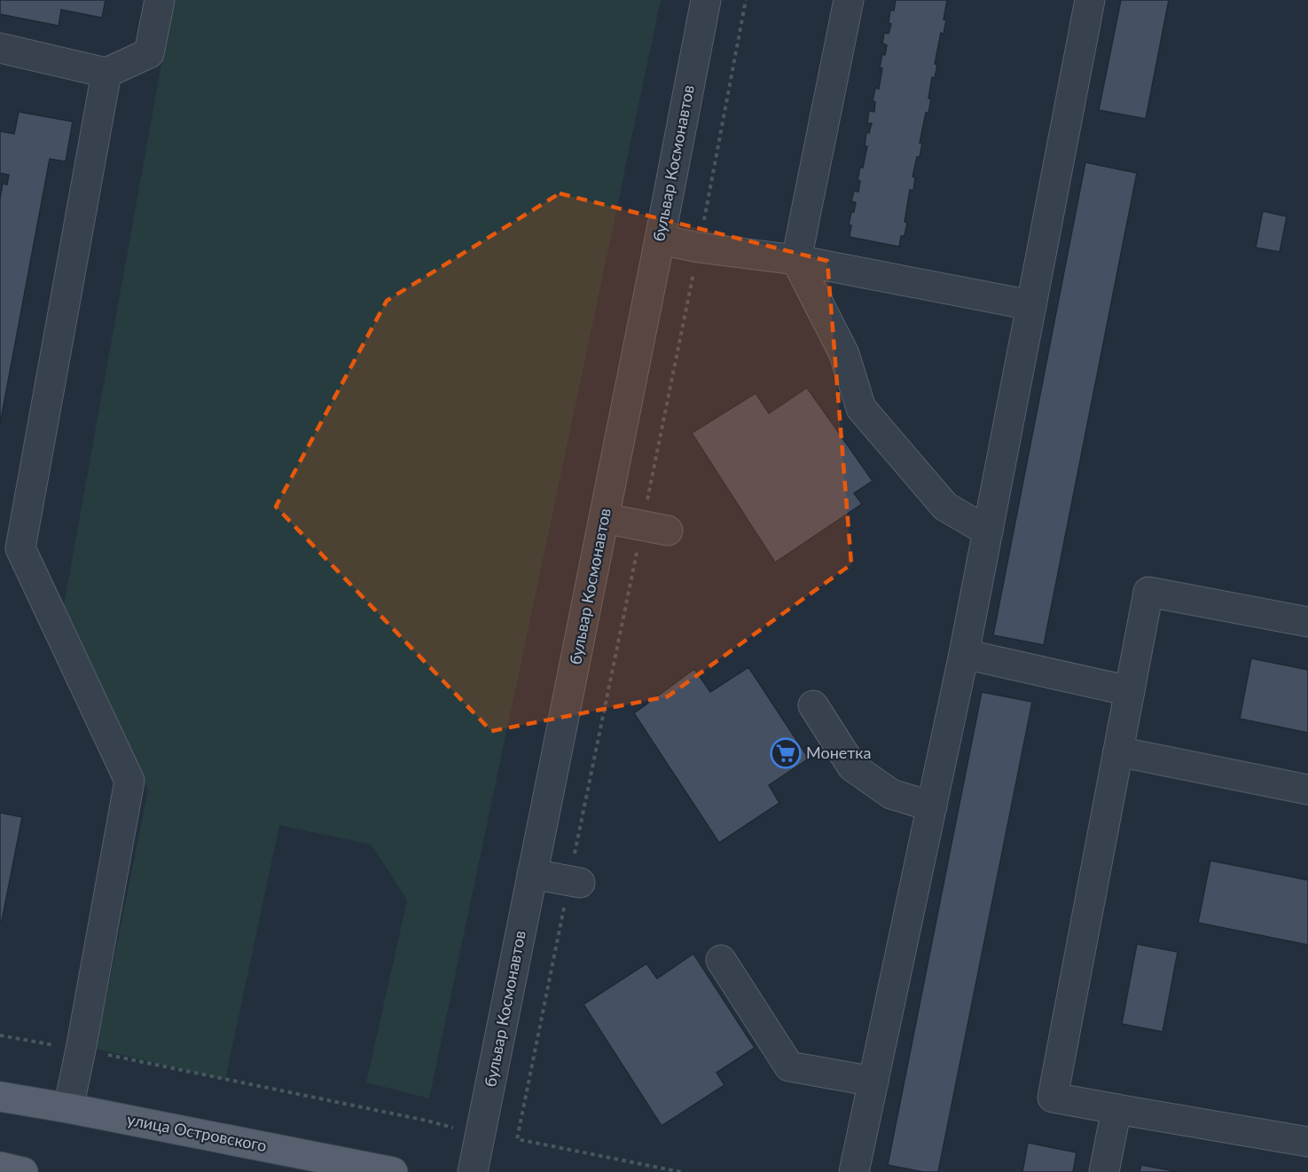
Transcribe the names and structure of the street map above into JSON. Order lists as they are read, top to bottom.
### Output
{
  "streets": {
    "main road": ["улица Островского"],
    "street": ["бульвар Космонавтов"]
  },
  "places": {
    "supermarket": ["Монетка"]
  }
}
